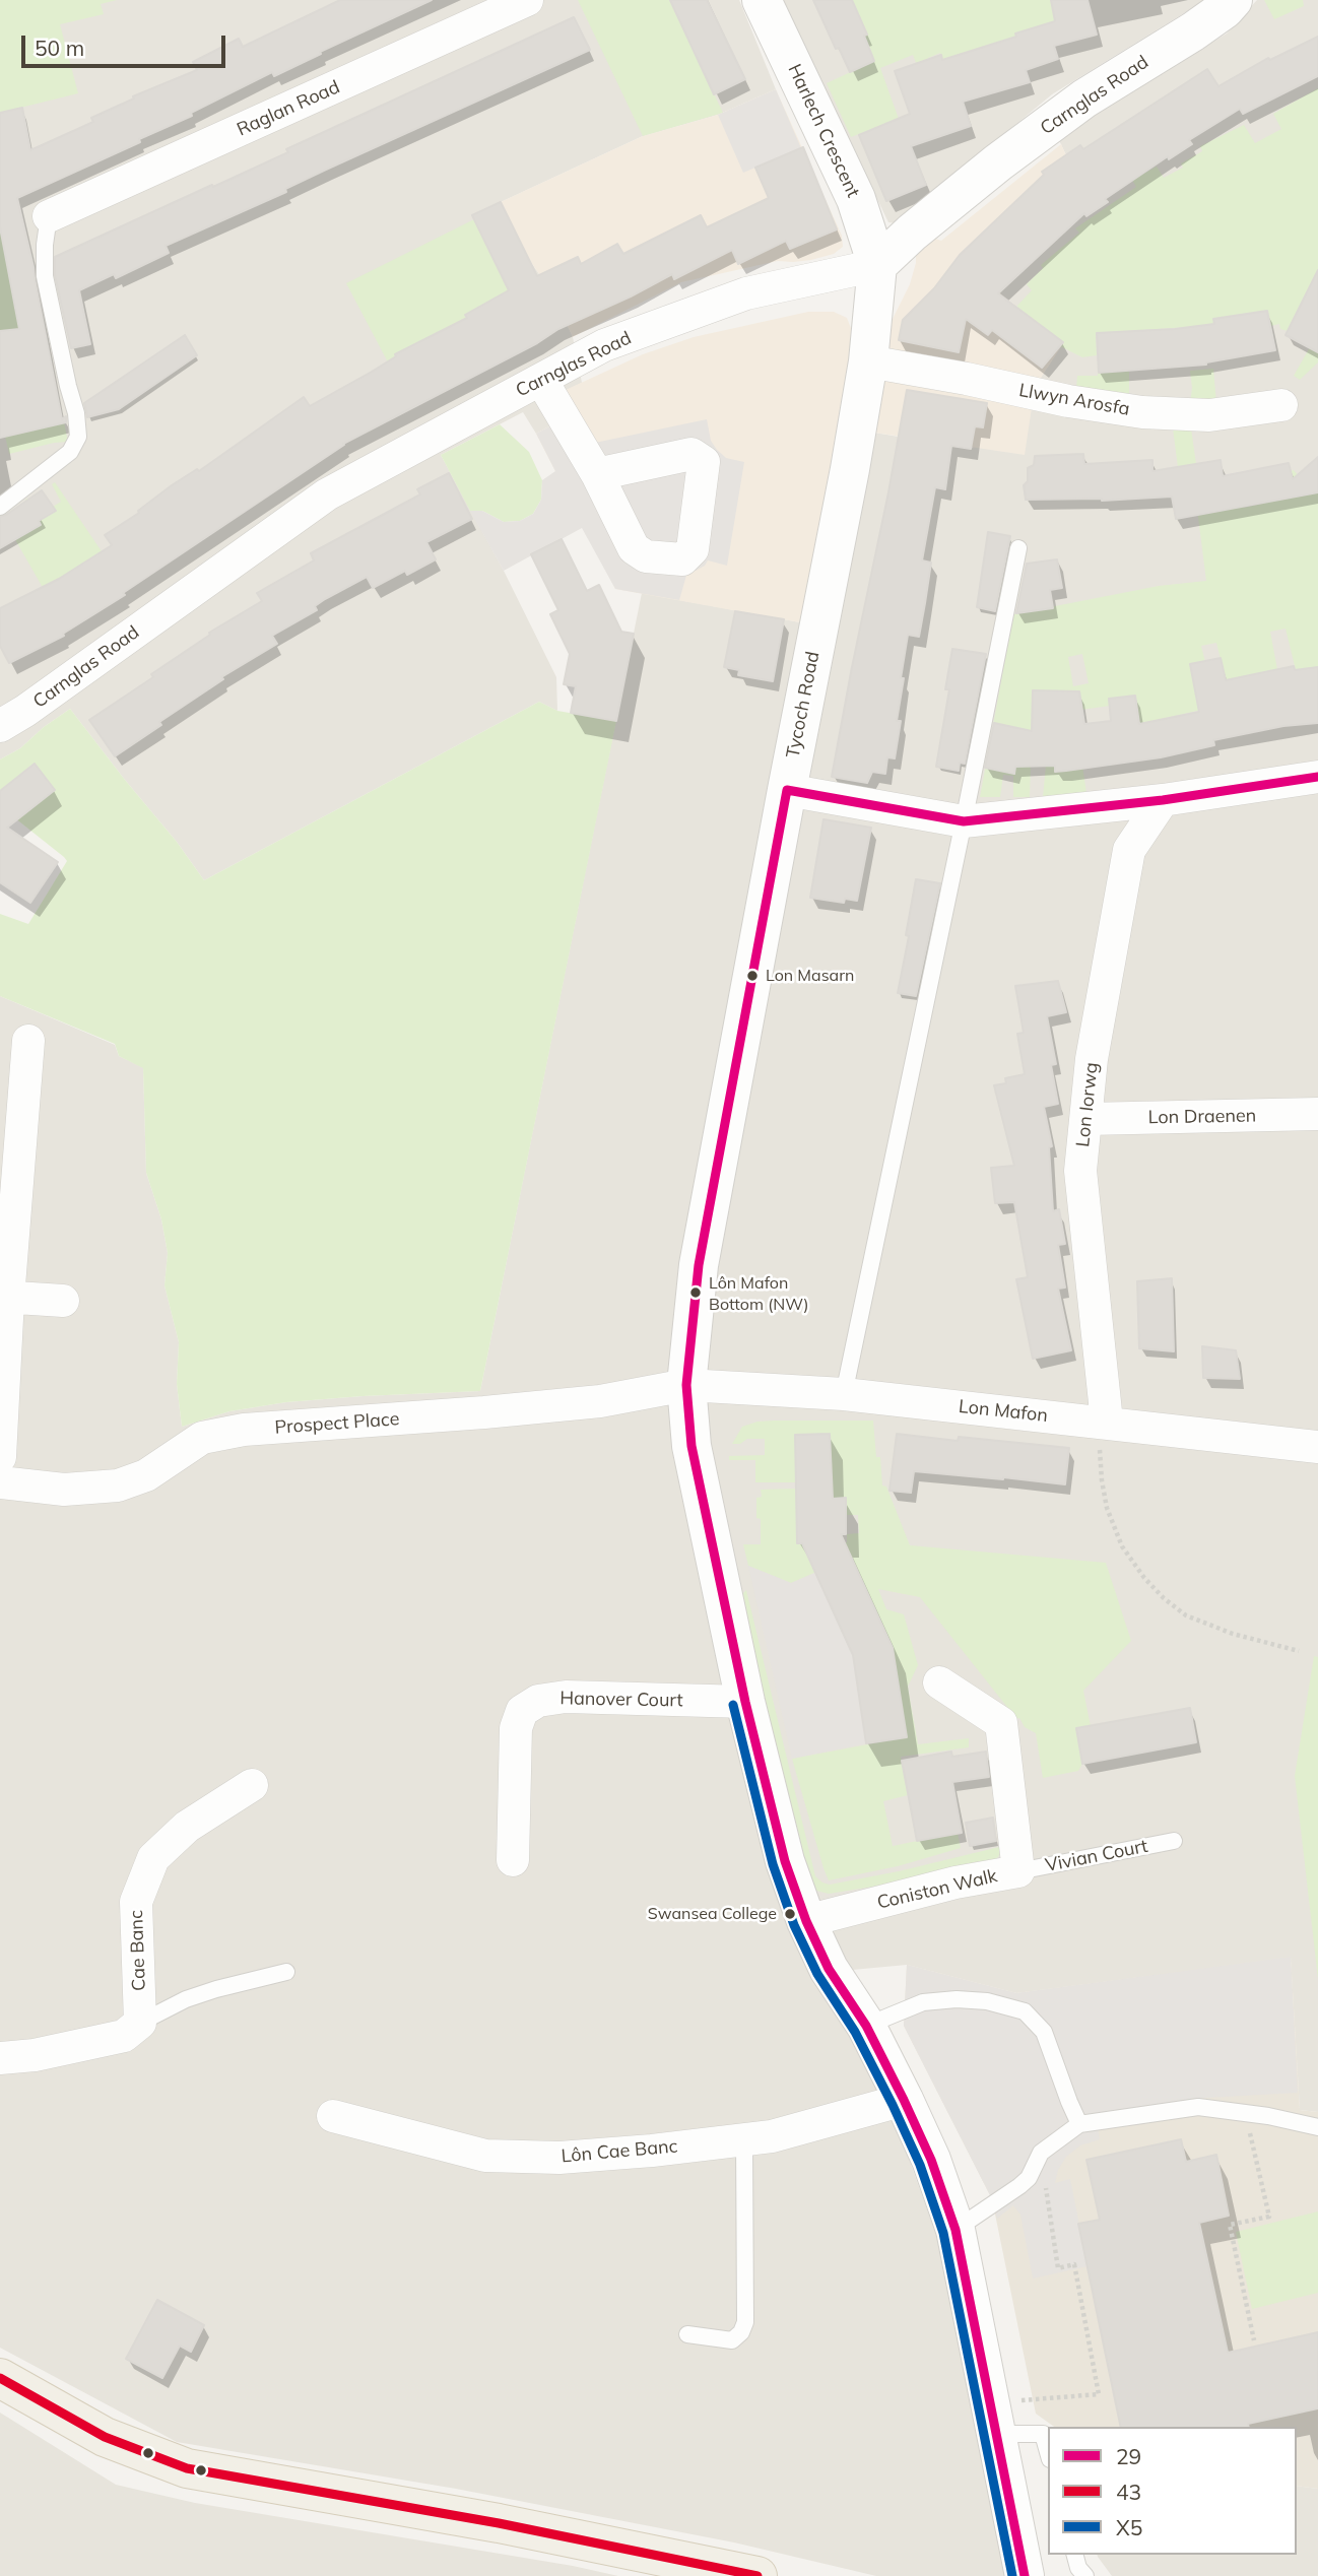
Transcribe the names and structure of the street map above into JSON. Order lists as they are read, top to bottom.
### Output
{
  "streets": {
    "street": [
      "Carnglas Road",
      "Raglan Road",
      "Harlech Crescent",
      "Llwyn Arosfa",
      "Tycoch Road",
      "Lon Iorwg",
      "Lon Draenen",
      "Lon Mafon",
      "Prospect Place",
      "Hanover Court",
      "Coniston Walk",
      "Cae Banc",
      "Lôn Cae Banc"
    ],
    "lane": ["Vivian Court"]
  },
  "crossings": [
    ["Carnglas Road", "Harlech Crescent"],
    ["Carnglas Road", "Tycoch Road"],
    ["Harlech Crescent", "Tycoch Road"],
    ["Llwyn Arosfa", "Tycoch Road"],
    ["Tycoch Road", "Lon Mafon"],
    ["Tycoch Road", "Prospect Place"],
    ["Tycoch Road", "Hanover Court"],
    ["Tycoch Road", "Coniston Walk"],
    ["Tycoch Road", "Lôn Cae Banc"],
    ["Lon Iorwg", "Lon Draenen"],
    ["Lon Iorwg", "Lon Mafon"],
    ["Lon Mafon", "Prospect Place"],
    ["Vivian Court", "Coniston Walk"]
  ],
  "places": ["Lon Masarn", "Lôn Mafon Bottom (NW)", "Swansea College"],
  "lines": ["transit line 29", "transit line X5", "transit line 43"],
  "legend": ["29", "43", "X5"],
  "scale_bar": "50 m"
}
